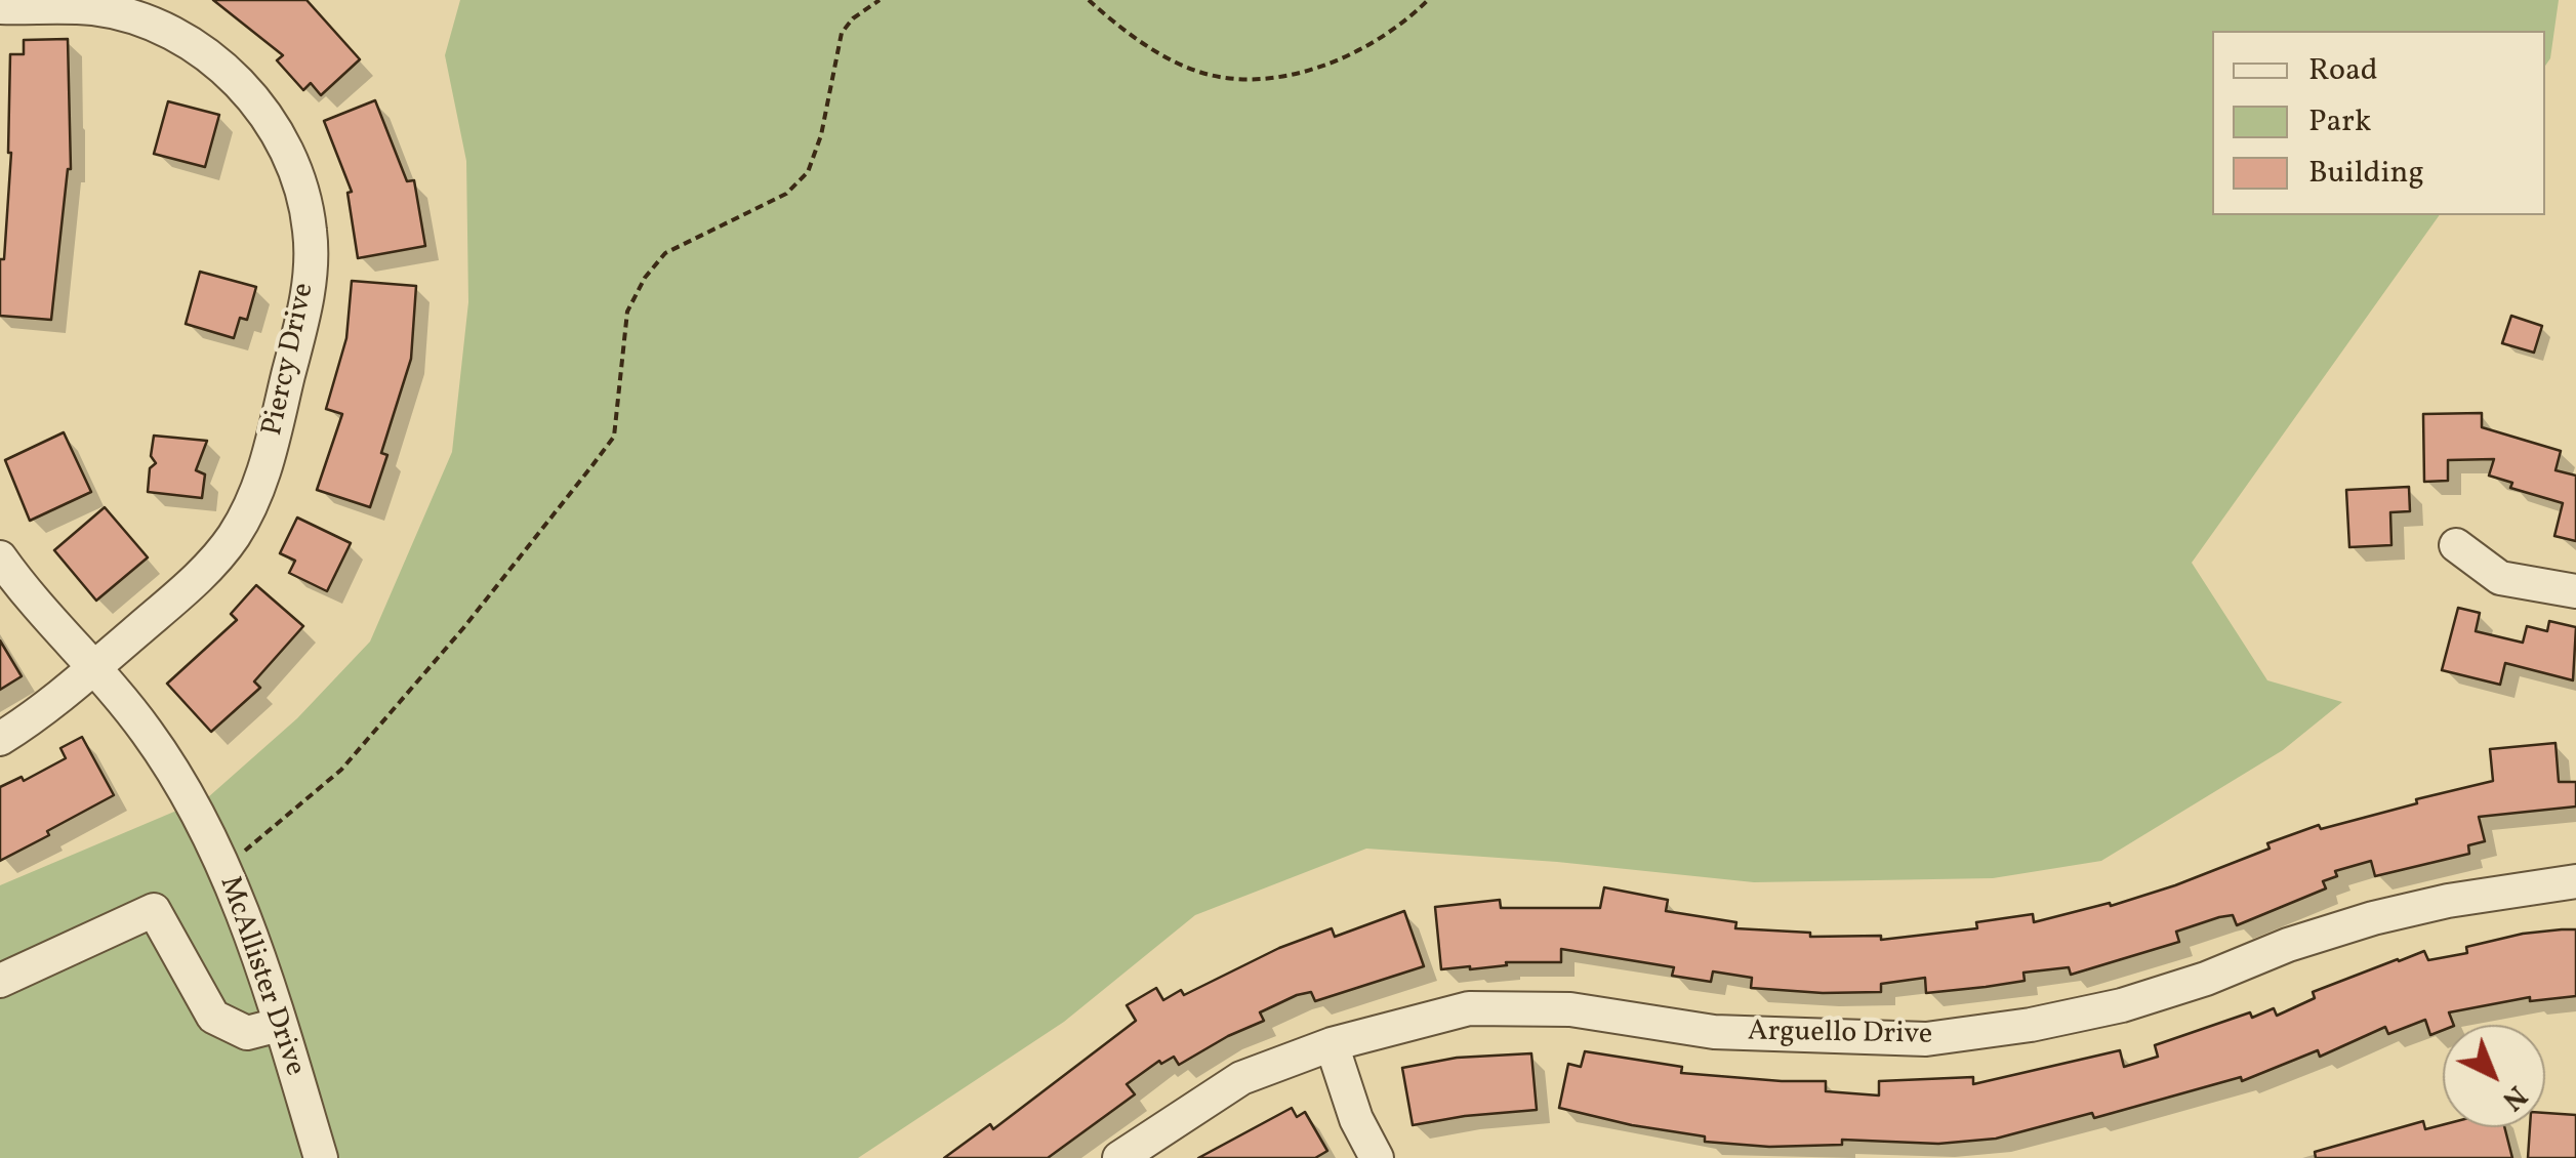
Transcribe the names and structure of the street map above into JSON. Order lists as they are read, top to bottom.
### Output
{
  "streets": {
    "street": ["Piercy Drive", "McAllister Drive", "Arguello Drive"]
  },
  "crossings": [
    ["Piercy Drive", "McAllister Drive"]
  ],
  "legend": ["Road", "Park", "Building"],
  "north": "bottom right"
}
